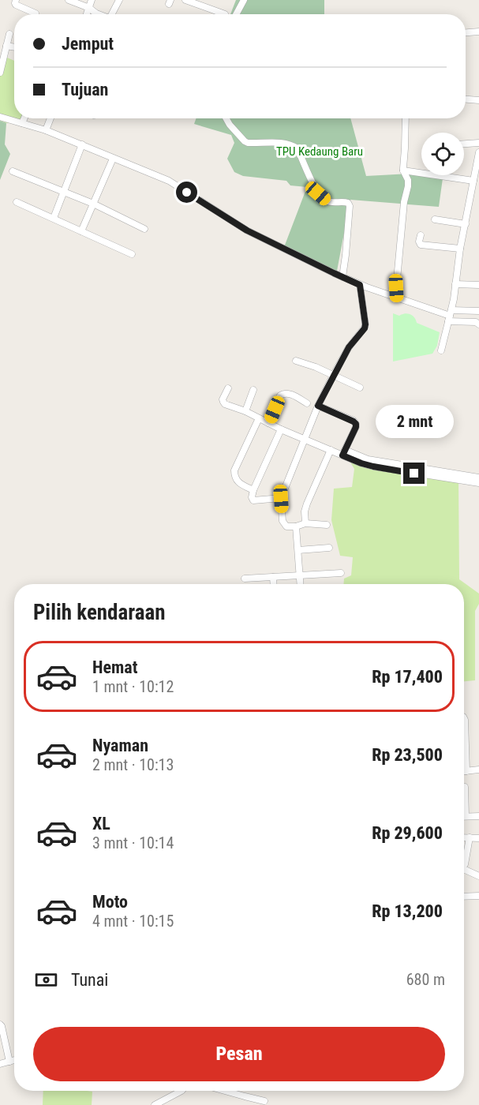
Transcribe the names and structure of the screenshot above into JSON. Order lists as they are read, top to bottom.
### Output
{
  "parks": ["TPU Kedaung Baru"],
  "page": {
    "banner": ["Jemput", "Tujuan"],
    "bubble": "2 mnt",
    "heading": "Pilih kendaraan",
    "list": [
      {
        "name": "Hemat",
        "note": "1 mnt · 10:12",
        "value": "Rp 17,400"
      },
      {
        "name": "Nyaman",
        "note": "2 mnt · 10:13",
        "value": "Rp 23,500"
      },
      {
        "name": "XL",
        "note": "3 mnt · 10:14",
        "value": "Rp 29,600"
      },
      {
        "name": "Moto",
        "note": "4 mnt · 10:15",
        "value": "Rp 13,200"
      }
    ],
    "pay": ["Tunai", "680 m"],
    "buttons": "Pesan"
  }
}
